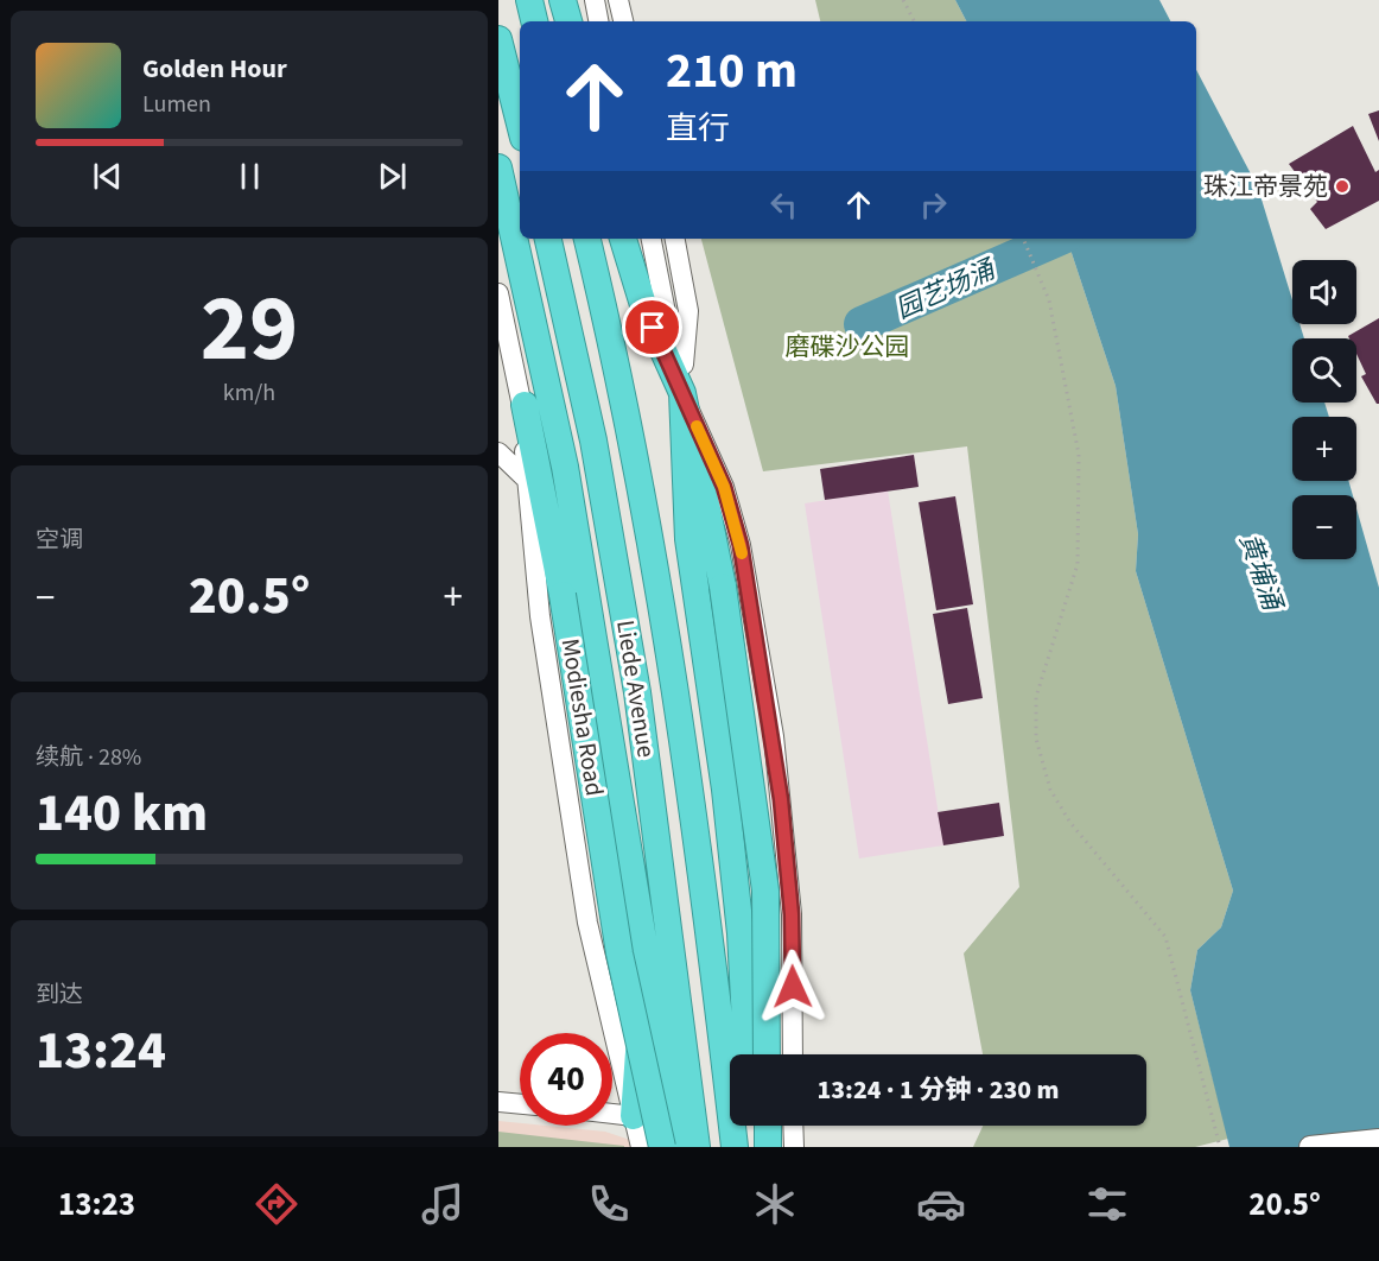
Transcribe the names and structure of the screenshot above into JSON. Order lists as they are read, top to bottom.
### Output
{
  "streets": {
    "highway": ["Liede Avenue"],
    "street": ["Modiesha Road"]
  },
  "water": ["园艺场涌", "黄埔涌"],
  "parks": ["磨碟沙公园"],
  "places": ["珠江帝景苑"],
  "page": {
    "turn": ["210 m", "直行"],
    "song": ["Golden Hour", "Lumen"],
    "tile": [
      ["29", "km/h"],
      "空调",
      ["续航 · 28%", "140 km"],
      ["到达", "13:24"]
    ],
    "map_buttons": ["+", "−"],
    "heat": ["−", "20.5°", "+"],
    "limit": "40",
    "trip": "13:24 · 1 分钟 · 230 m",
    "tabs": ["13:23", "20.5°"]
  }
}
